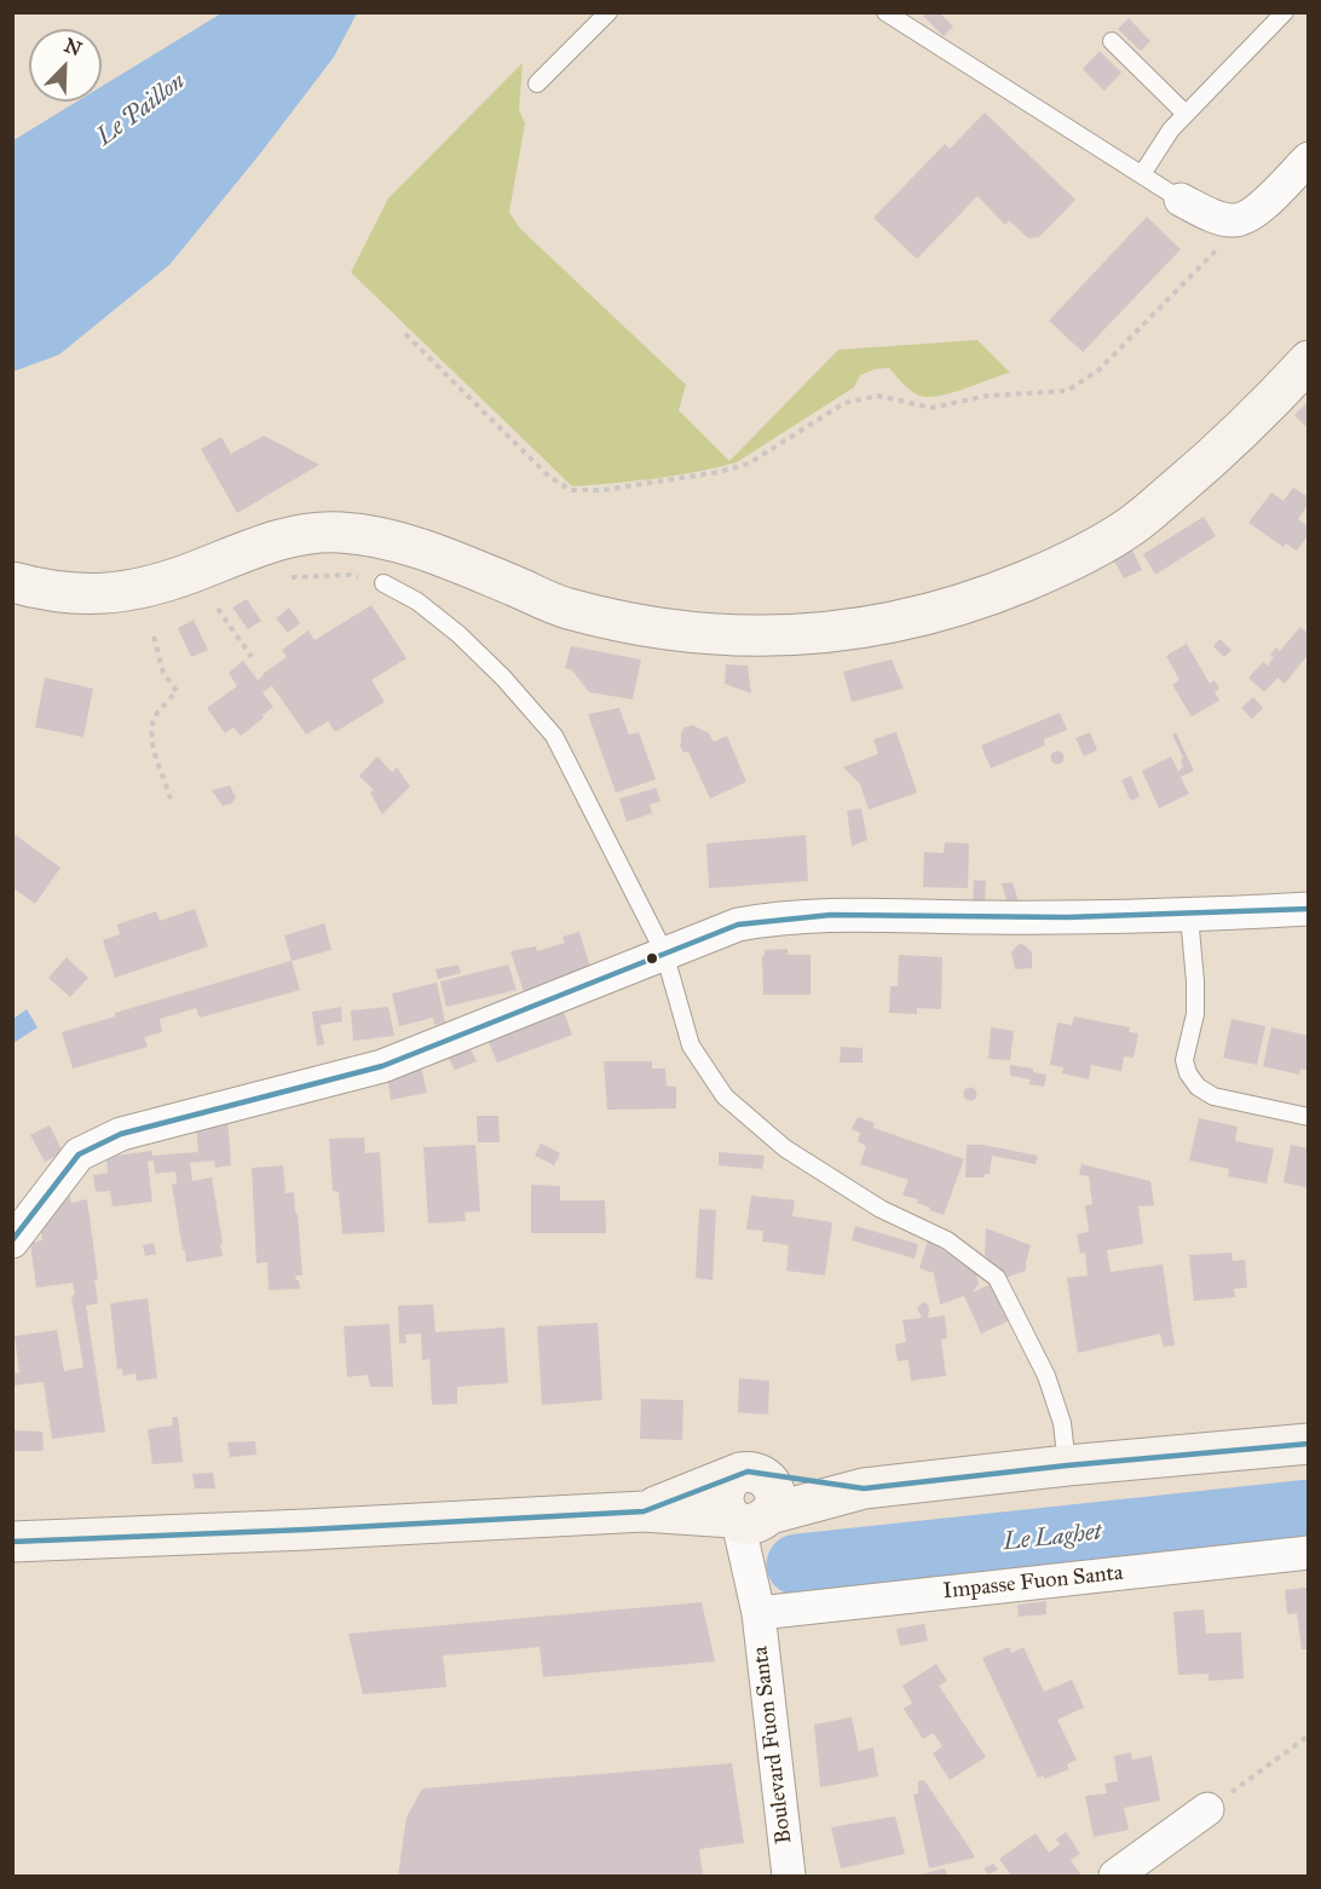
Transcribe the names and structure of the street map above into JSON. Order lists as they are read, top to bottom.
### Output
{
  "streets": {
    "street": ["Impasse Fuon Santa", "Boulevard Fuon Santa"]
  },
  "crossings": [
    ["Impasse Fuon Santa", "Boulevard Fuon Santa"]
  ],
  "water": ["Le Paillon", "Le Laghet"],
  "north": "top right"
}
